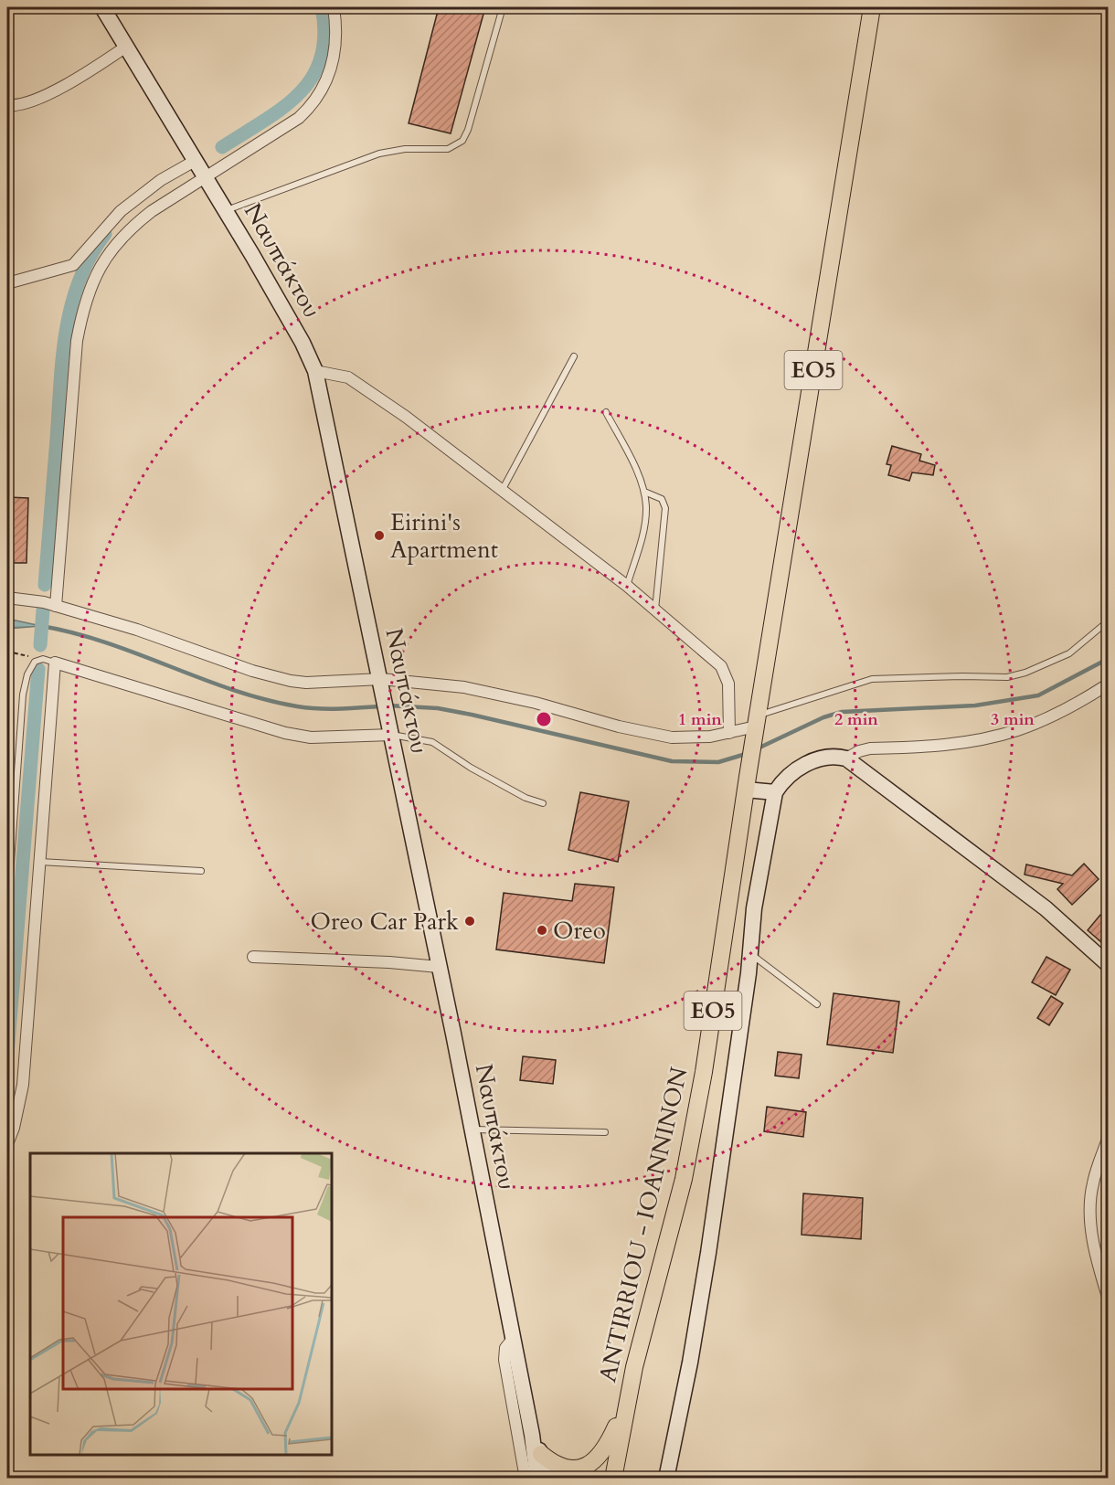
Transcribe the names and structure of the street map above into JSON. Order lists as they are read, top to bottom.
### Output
{
  "streets": {
    "main road": ["Ναυπάκτου", "ΕΟ5", "ANTIRRIOU - IOANNINON"]
  },
  "places": ["Eirini's Apartment", "Oreo Car Park", "Oreo"],
  "rings": ["1 min", "2 min", "3 min"]
}
